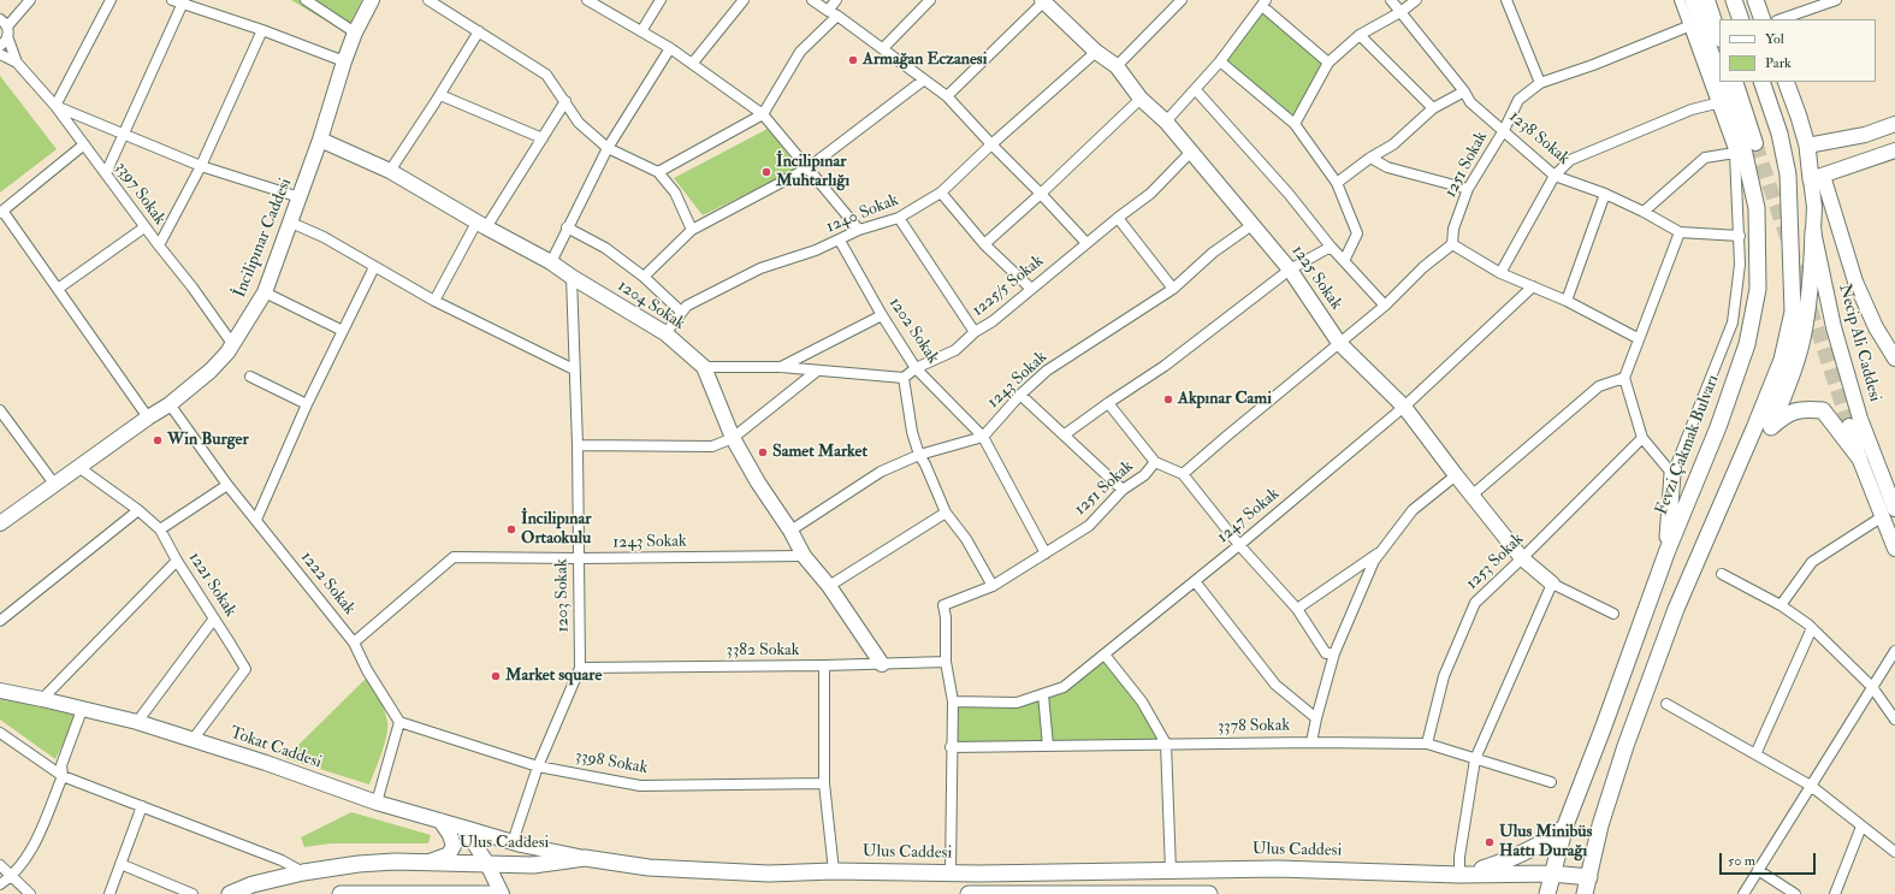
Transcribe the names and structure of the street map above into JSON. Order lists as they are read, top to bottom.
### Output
{
  "streets": {
    "main road": [
      "İncilipınar Caddesi",
      "1225 Sokak",
      "1204 Sokak",
      "Necip Ali Caddesi",
      "Fevzi Çakmak Bulvarı",
      "Tokat Caddesi",
      "Ulus Caddesi"
    ],
    "street": [
      "1238 Sokak",
      "1251 Sokak",
      "3397 Sokak",
      "1240 Sokak",
      "1225/5 Sokak",
      "1202 Sokak",
      "1243 Sokak",
      "1247 Sokak",
      "1253 Sokak",
      "1222 Sokak",
      "1221 Sokak",
      "1203 Sokak",
      "3382 Sokak",
      "3378 Sokak",
      "3398 Sokak"
    ]
  },
  "crossings": [
    ["1238 Sokak", "1251 Sokak"],
    ["1251 Sokak", "1202 Sokak"],
    ["1251 Sokak", "1247 Sokak"],
    ["1251 Sokak", "3382 Sokak"],
    ["1251 Sokak", "3378 Sokak"],
    ["1251 Sokak", "Ulus Caddesi"],
    ["3397 Sokak", "İncilipınar Caddesi"],
    ["1240 Sokak", "1225 Sokak"],
    ["1240 Sokak", "1204 Sokak"],
    ["1240 Sokak", "1202 Sokak"],
    ["İncilipınar Caddesi", "1204 Sokak"],
    ["İncilipınar Caddesi", "1222 Sokak"],
    ["İncilipınar Caddesi", "1221 Sokak"],
    ["1225 Sokak", "1225/5 Sokak"],
    ["1225 Sokak", "1243 Sokak"],
    ["1225 Sokak", "1247 Sokak"],
    ["1225 Sokak", "1253 Sokak"],
    ["1225/5 Sokak", "1202 Sokak"],
    ["1204 Sokak", "1243 Sokak"],
    ["1204 Sokak", "1203 Sokak"],
    ["1204 Sokak", "3382 Sokak"],
    ["1202 Sokak", "1243 Sokak"],
    ["1243 Sokak", "1222 Sokak"],
    ["1243 Sokak", "1203 Sokak"],
    ["Fevzi Çakmak Bulvarı", "Ulus Caddesi"],
    ["1253 Sokak", "3378 Sokak"],
    ["1222 Sokak", "3398 Sokak"],
    ["1221 Sokak", "Tokat Caddesi"],
    ["1203 Sokak", "3382 Sokak"],
    ["1203 Sokak", "Tokat Caddesi"],
    ["1203 Sokak", "3398 Sokak"],
    ["Tokat Caddesi", "Ulus Caddesi"]
  ],
  "places": [
    "Armağan Eczanesi",
    "İncilipınar Muhtarlığı",
    "Akpınar Cami",
    "Win Burger",
    "Samet Market",
    "İncilipınar Ortaokulu",
    "Market square",
    "Ulus Minibüs Hattı Durağı"
  ],
  "legend": ["Yol", "Park"],
  "scale_bar": "50 m"
}
